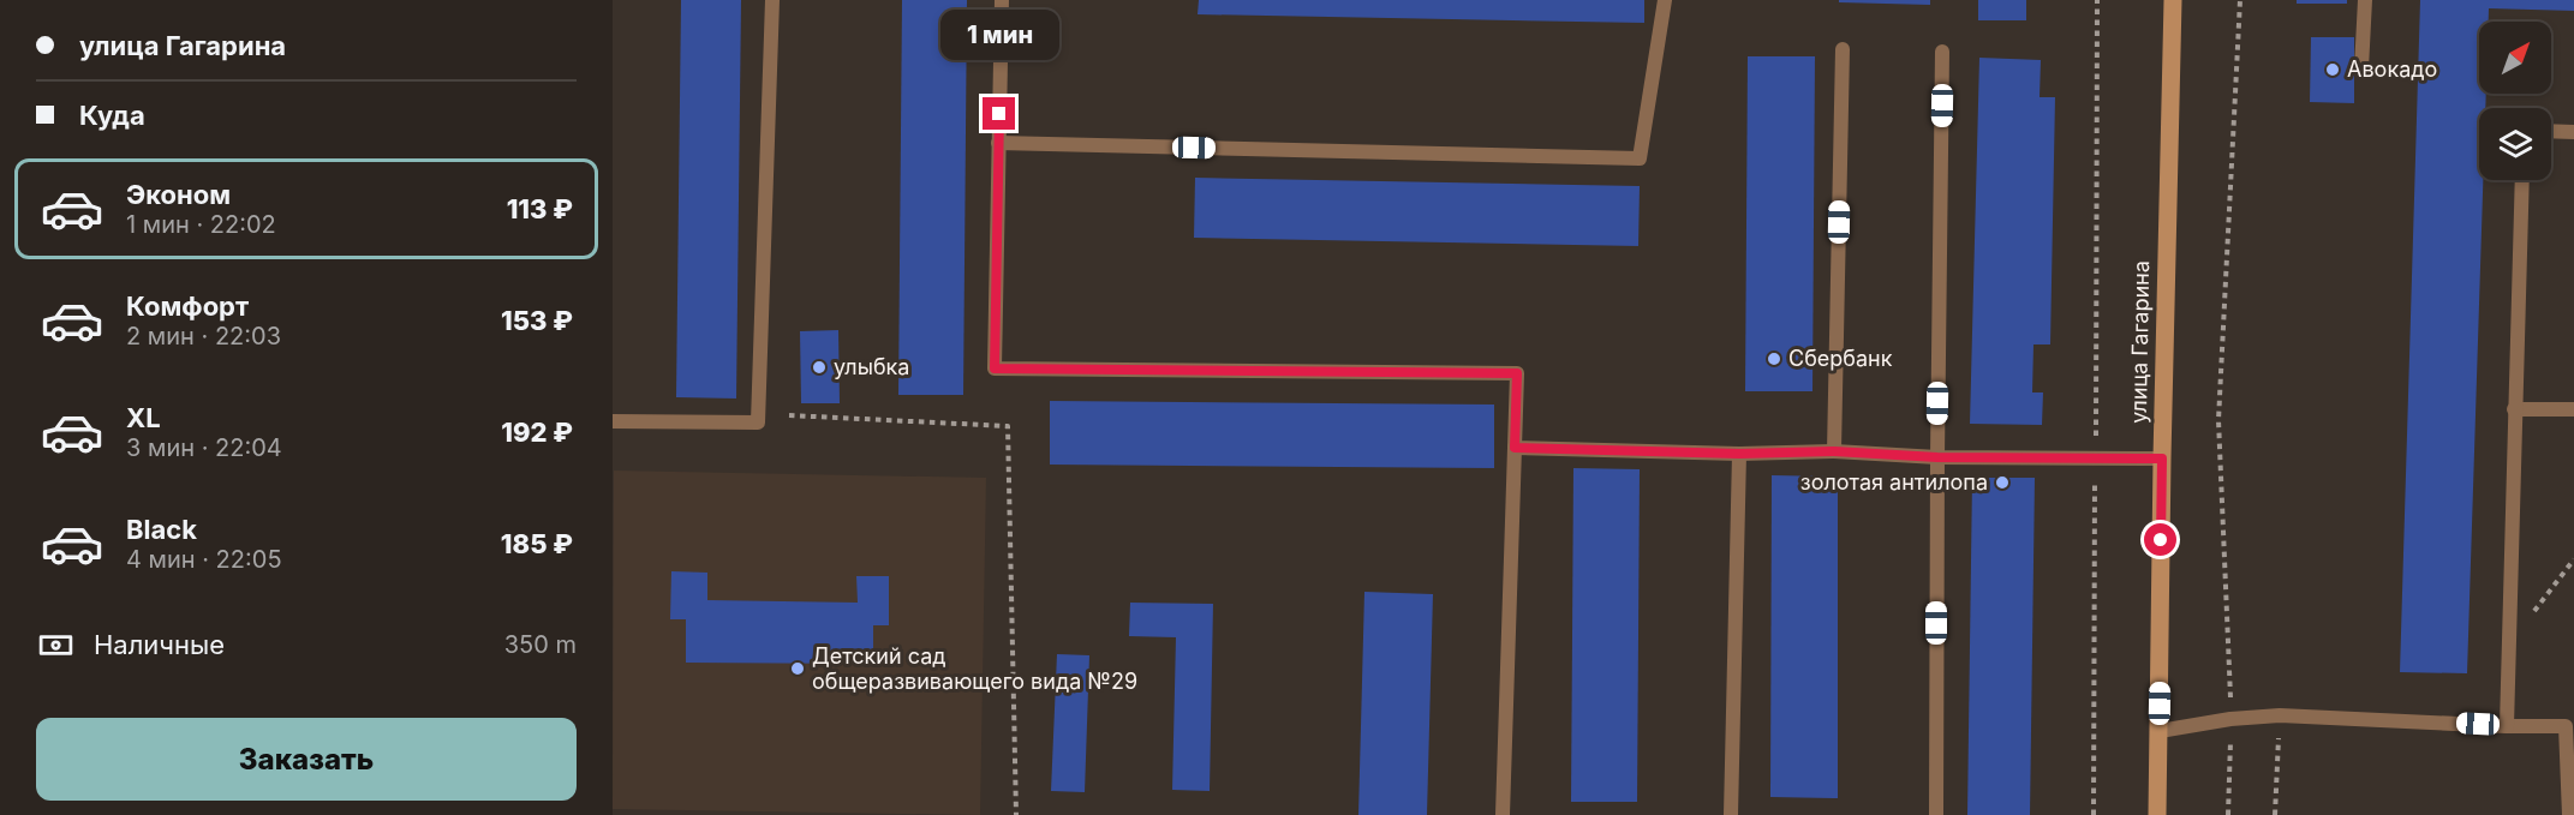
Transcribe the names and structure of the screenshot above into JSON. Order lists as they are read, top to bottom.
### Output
{
  "streets": {
    "main road": ["улица Гагарина"]
  },
  "places": [
    "Авокадо",
    "Сбербанк",
    "улыбка",
    "золотая антилопа",
    "Детский сад общеразвивающего вида №29"
  ],
  "north": "top right",
  "page": {
    "banner": ["улица Гагарина", "Куда"],
    "bubble": "1 мин",
    "list": [
      {
        "name": "Эконом",
        "note": "1 мин · 22:02",
        "value": "113 ₽"
      },
      {
        "name": "Комфорт",
        "note": "2 мин · 22:03",
        "value": "153 ₽"
      },
      {
        "name": "XL",
        "note": "3 мин · 22:04",
        "value": "192 ₽"
      },
      {
        "name": "Black",
        "note": "4 мин · 22:05",
        "value": "185 ₽"
      }
    ],
    "pay": ["Наличные", "350 m"],
    "buttons": "Заказать"
  }
}
